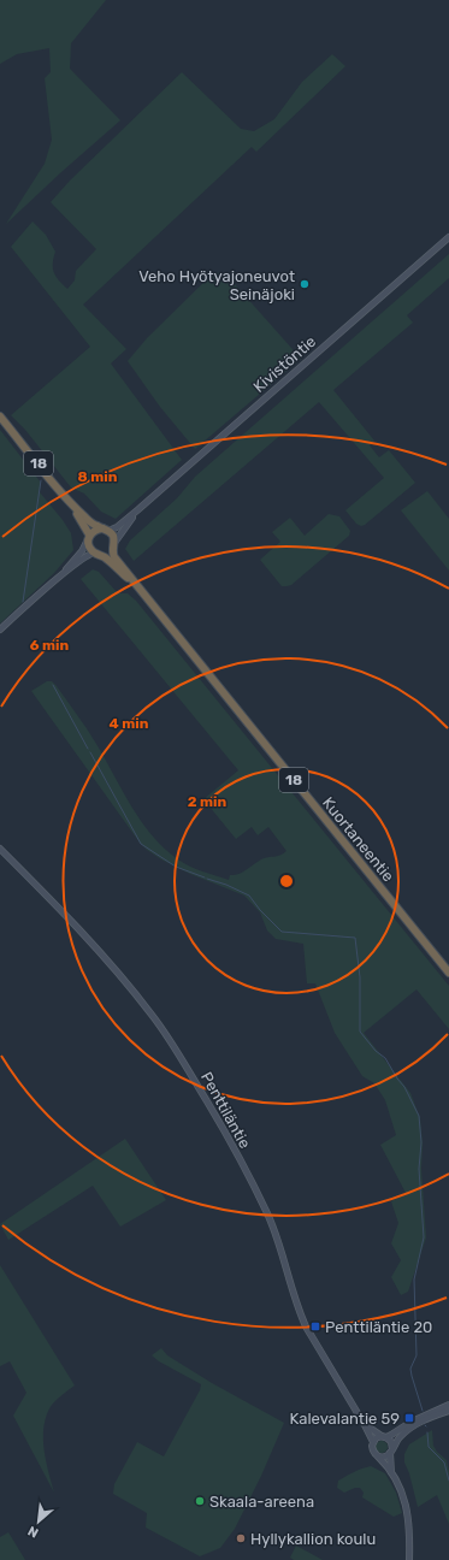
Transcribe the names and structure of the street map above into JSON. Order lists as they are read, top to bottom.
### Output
{
  "streets": {
    "highway": ["18", "Kuortaneentie"],
    "street": ["Kivistöntie", "Penttiläntie"]
  },
  "crossings": [
    ["Kivistöntie", "18"],
    ["Kivistöntie", "Kuortaneentie"],
    ["18", "Kuortaneentie"]
  ],
  "places": {
    "other": ["Veho Hyötyajoneuvot Seinäjoki", "Skaala-areena", "Hyllykallion koulu"],
    "transit": ["Penttiläntie 20", "Kalevalantie 59"]
  },
  "north": "bottom left",
  "rings": [
    "8 min",
    "6 min",
    "4 min",
    "2 min"
  ]
}
